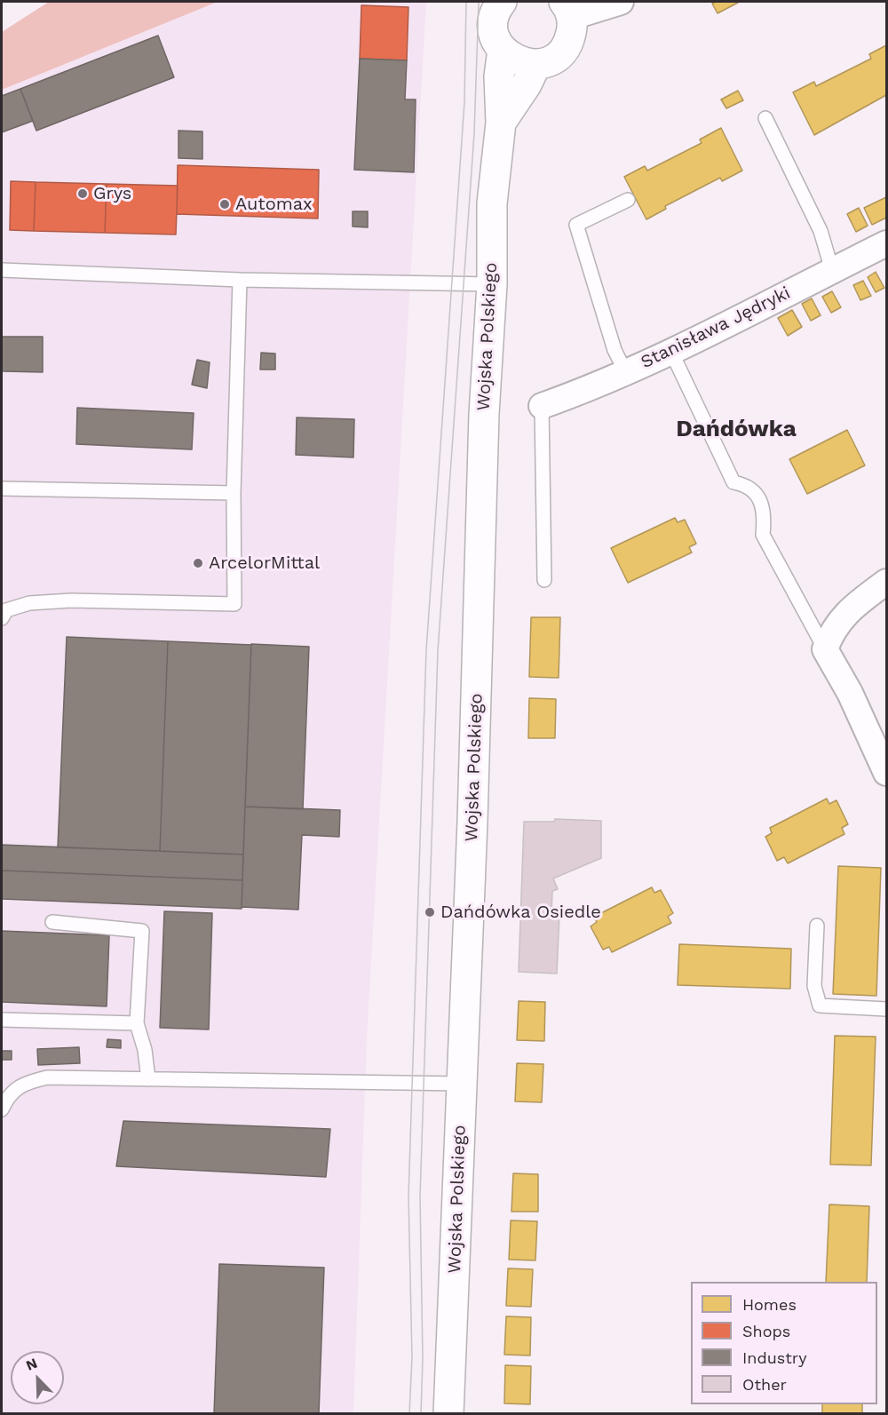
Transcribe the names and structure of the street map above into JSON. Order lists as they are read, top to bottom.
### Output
{
  "streets": {
    "main road": ["Wojska Polskiego"],
    "street": ["Stanisława Jędryki"]
  },
  "districts": ["Dańdówka"],
  "places": [
    "Grys",
    "Automax",
    "ArcelorMittal",
    "Dańdówka Osiedle"
  ],
  "legend": [
    "Homes",
    "Shops",
    "Industry",
    "Other"
  ],
  "north": "top left"
}
